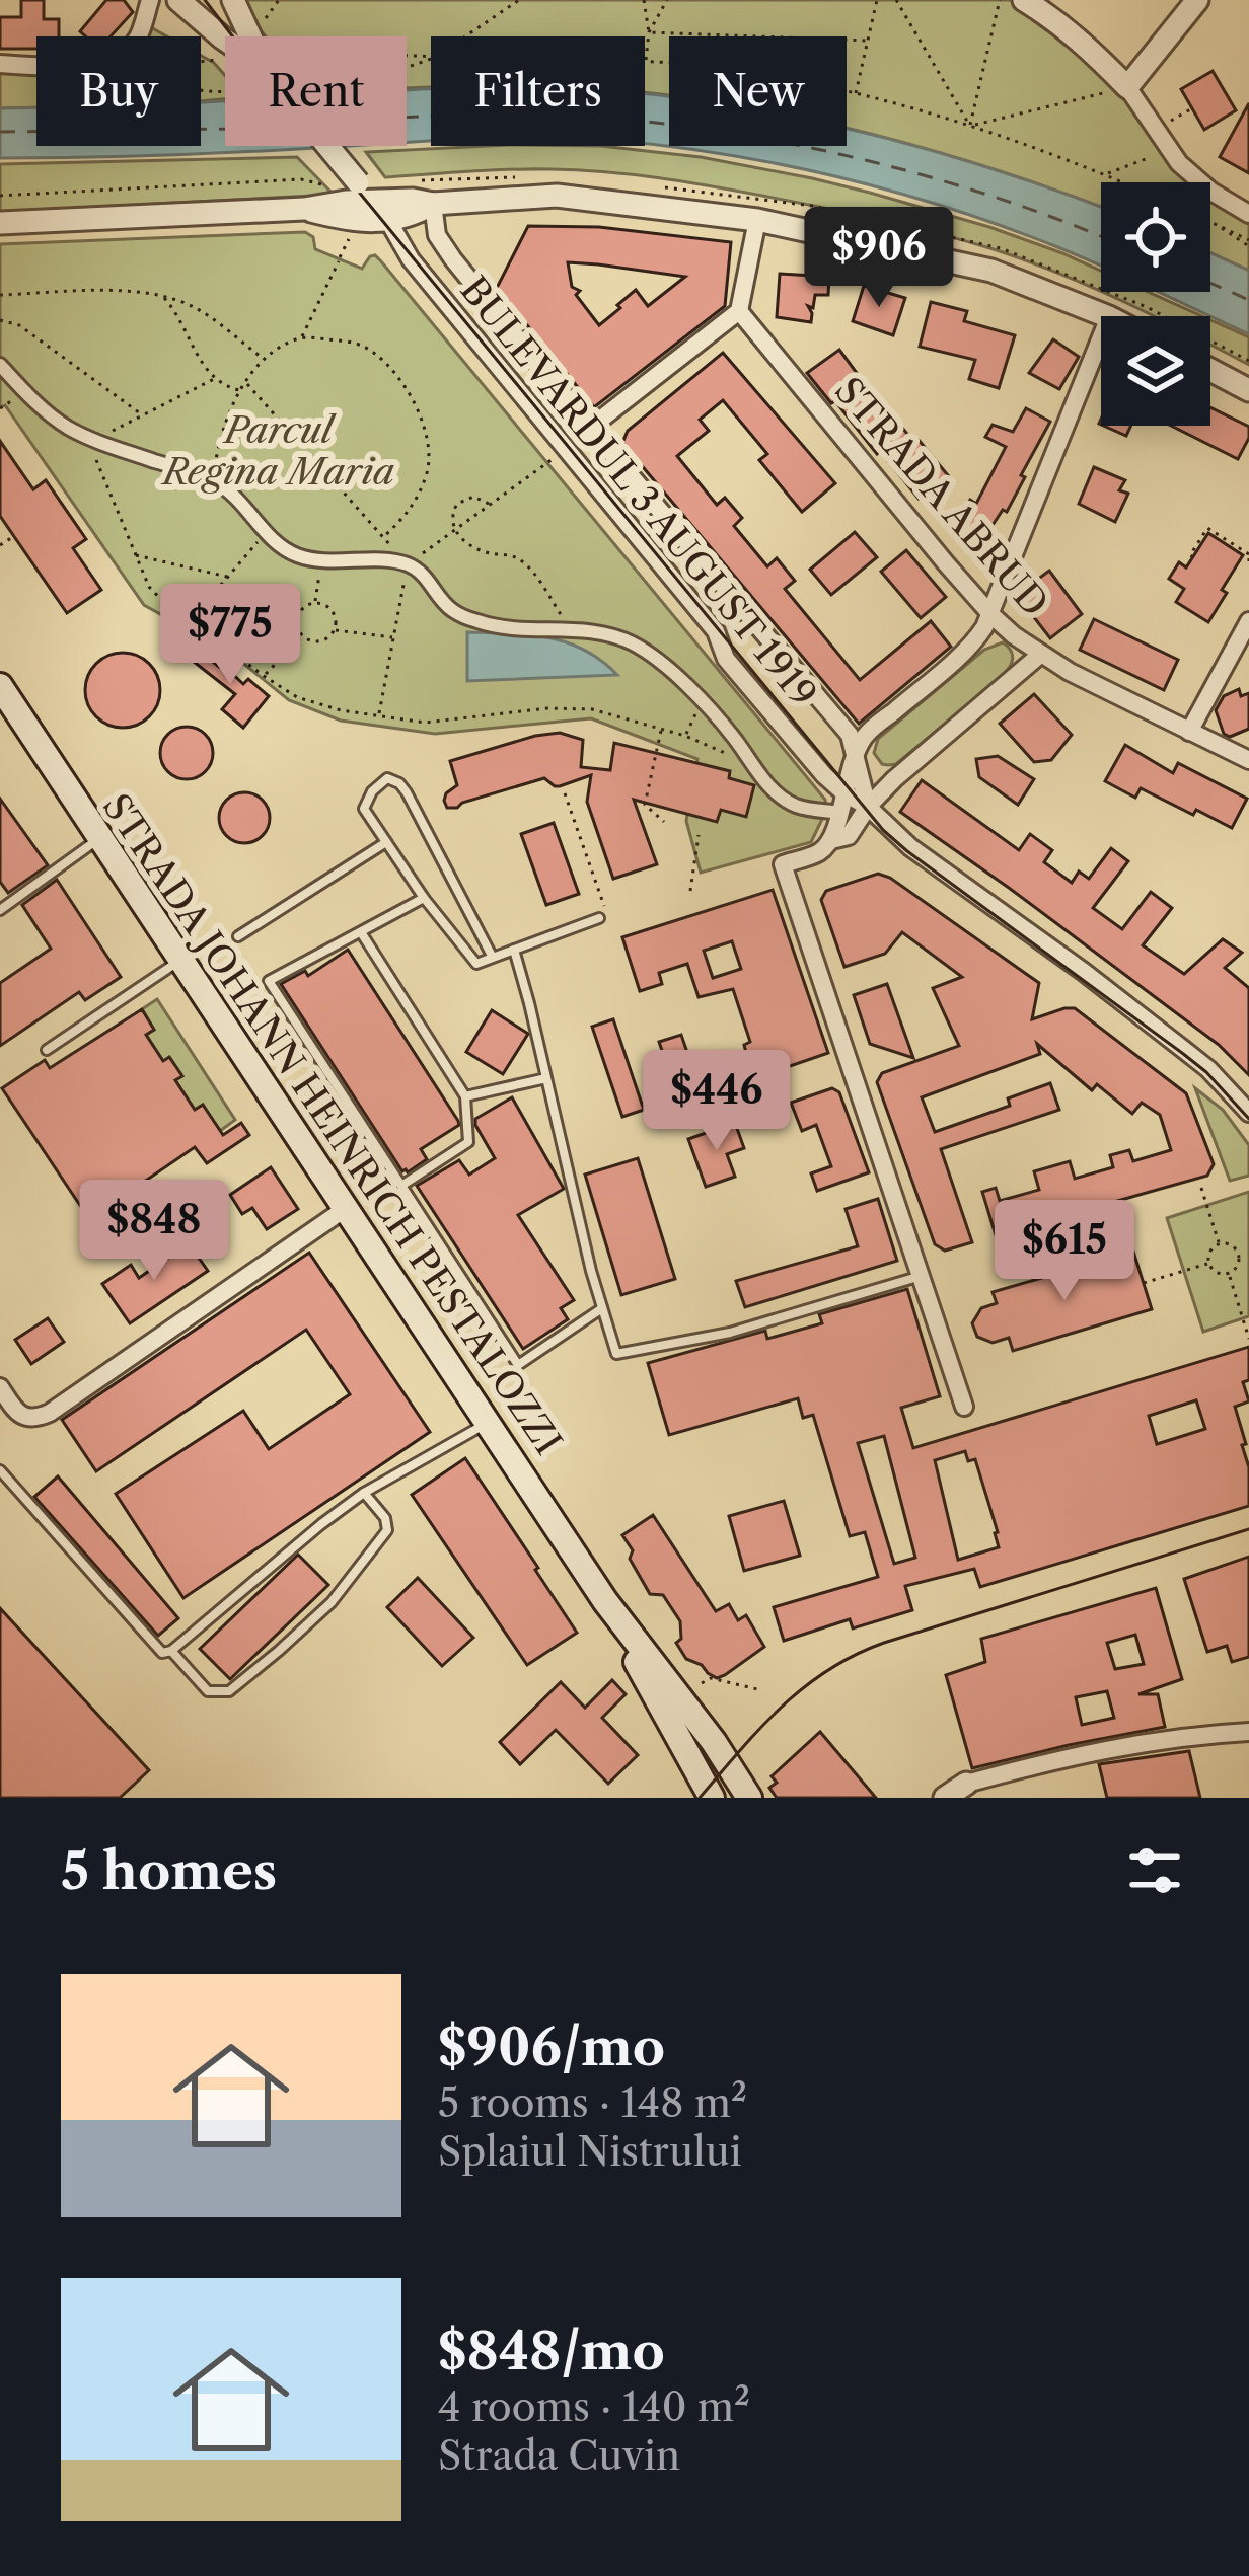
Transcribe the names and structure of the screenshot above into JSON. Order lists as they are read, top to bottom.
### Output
{
  "streets": {
    "main road": ["STRADA JOHANN HEINRICH PESTALOZZI"],
    "street": ["BULEVARDUL 3 AUGUST 1919", "STRADA ABRUD"]
  },
  "parks": ["Parcul Regina Maria"],
  "page": {
    "chip": [
      "Buy",
      "Rent",
      "Filters",
      "New"
    ],
    "price": [
      "$906",
      "$775",
      "$446",
      "$848",
      "$615"
    ],
    "heading": "5 homes",
    "list": [
      {
        "name": "$906/mo",
        "note": "5 rooms · 148 m² · Splaiul Nistrului"
      },
      {
        "name": "$848/mo",
        "note": "4 rooms · 140 m² · Strada Cuvin"
      }
    ]
  }
}
